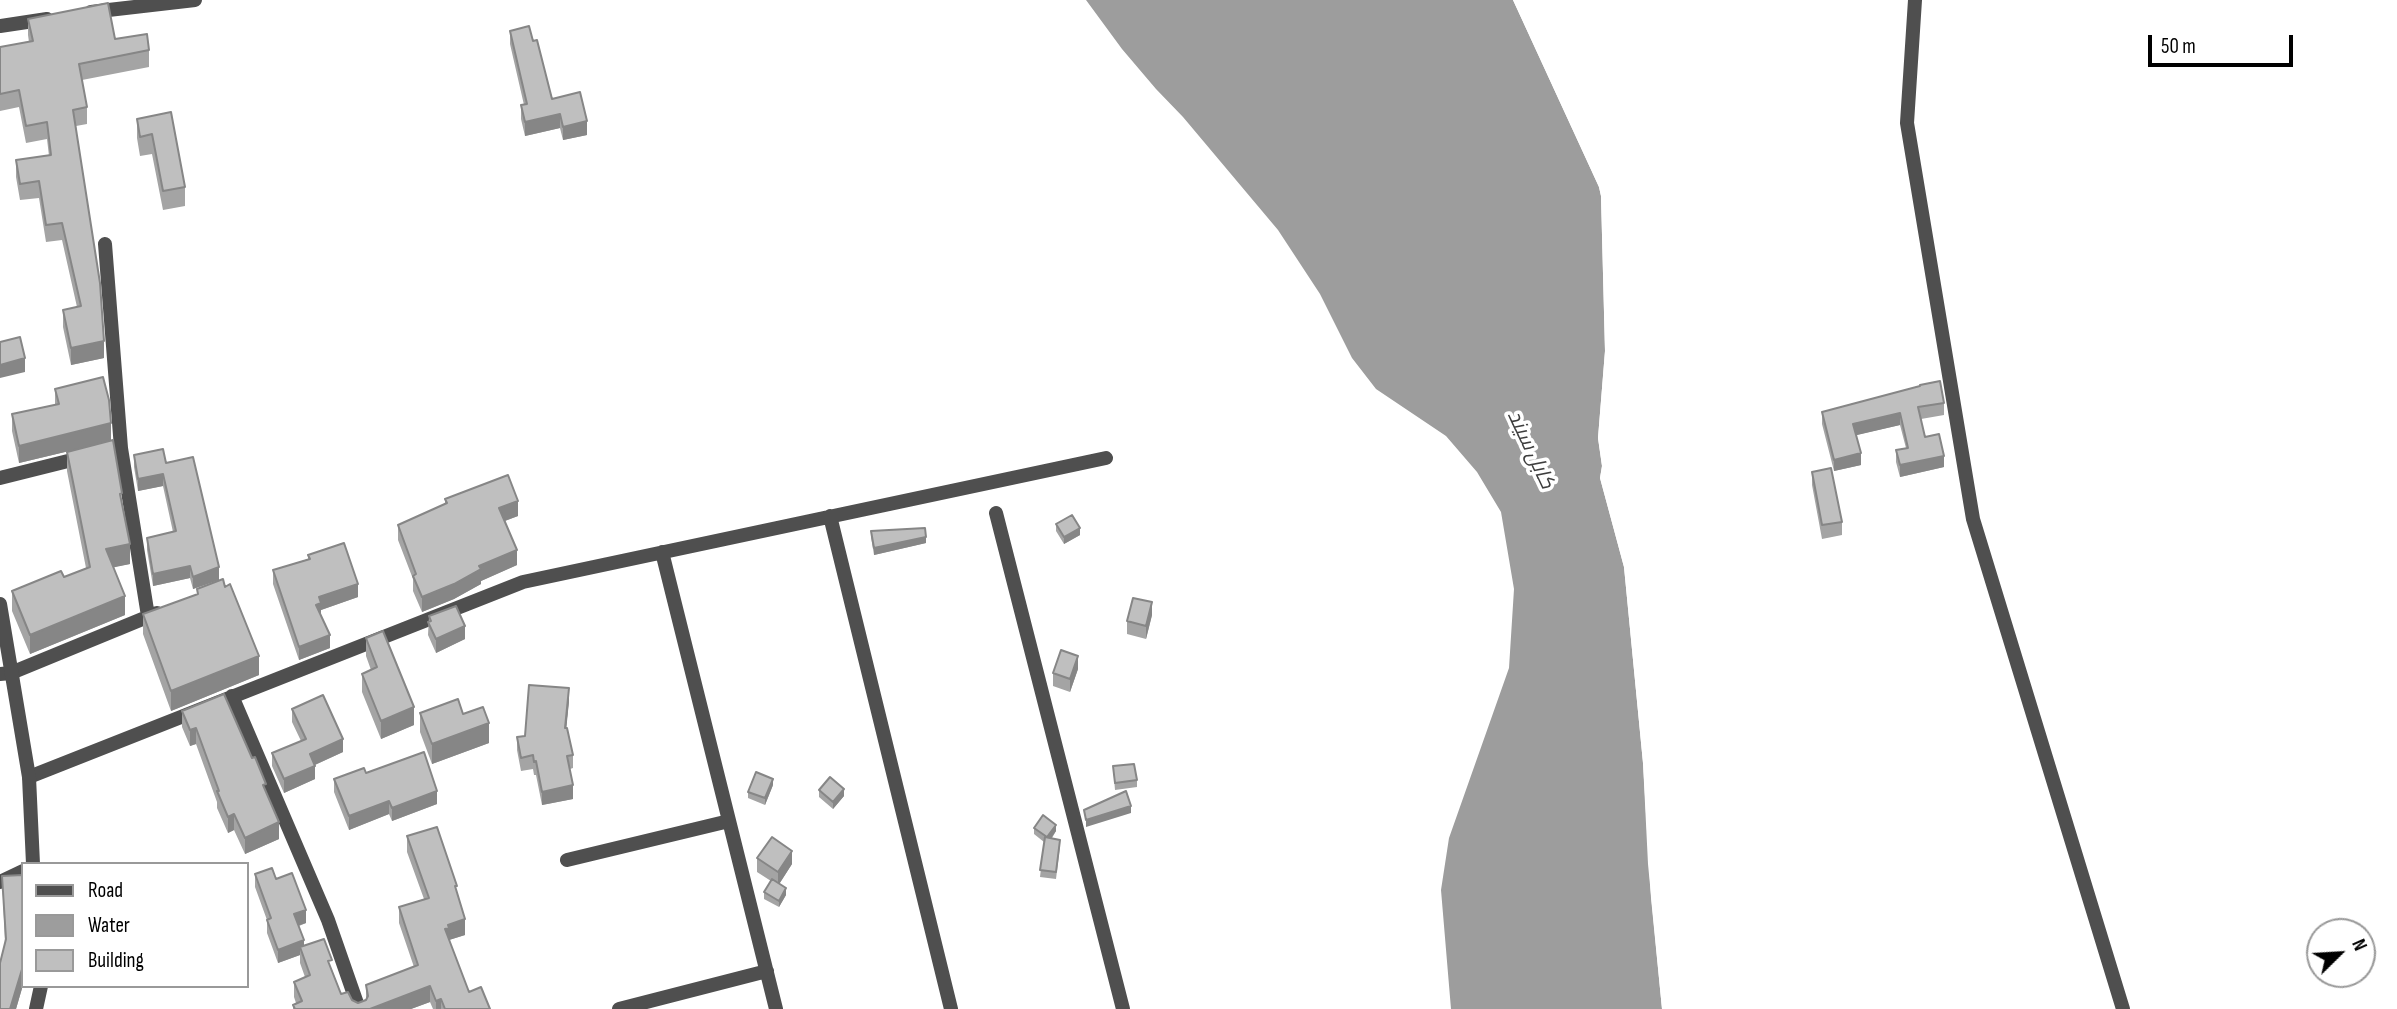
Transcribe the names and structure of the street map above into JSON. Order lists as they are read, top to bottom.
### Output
{
  "water": ["کابل سيند"],
  "legend": ["Road", "Water", "Building"],
  "scale_bar": "50 m",
  "north": "top right"
}
